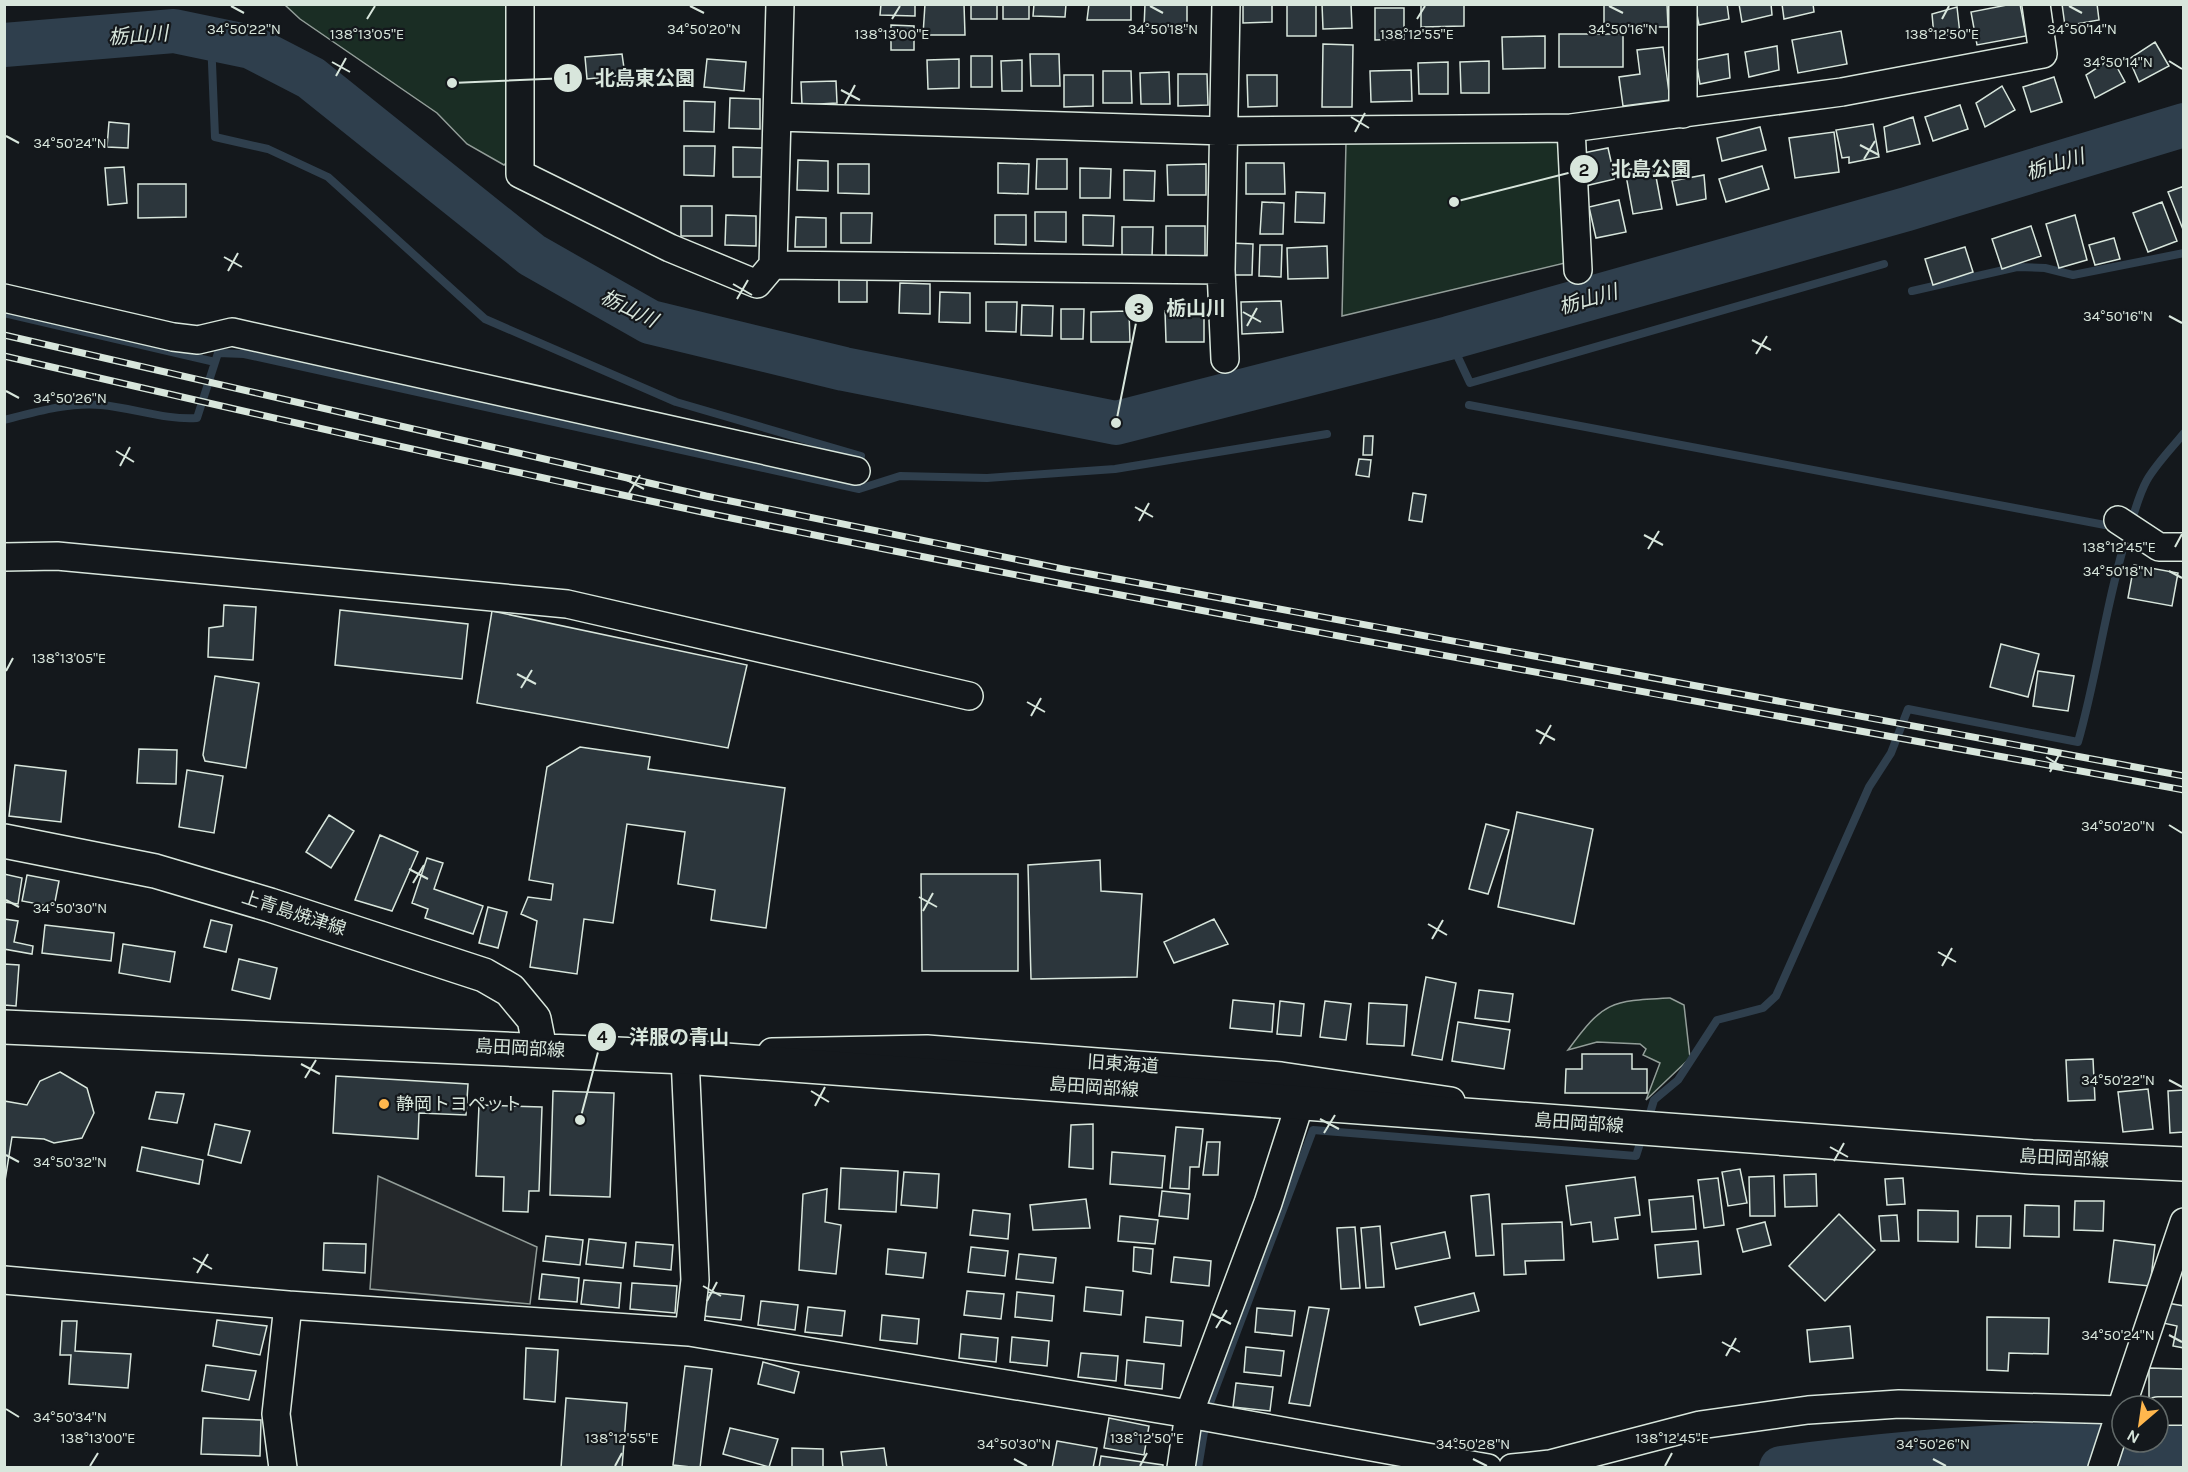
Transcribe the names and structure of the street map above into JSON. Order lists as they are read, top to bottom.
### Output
{
  "streets": {
    "main road": ["上青島焼津線", "島田岡部線"],
    "street": ["旧東海道"]
  },
  "crossings": [
    ["上青島焼津線", "島田岡部線"],
    ["島田岡部線", "旧東海道"]
  ],
  "water": ["栃山川"],
  "places": [
    "北島東公園",
    "北島公園",
    "栃山川",
    "静岡トヨペット",
    "洋服の青山"
  ],
  "north": "bottom left",
  "coordinates": [
    "34°50'22\"N",
    "34°50'18\"N",
    "34°50'20\"N",
    "34°50'16\"N",
    "34°50'14\"N",
    "138°13'05\"E",
    "138°13'00\"E",
    "138°12'55\"E",
    "138°12'50\"E",
    "34°50'24\"N",
    "34°50'26\"N",
    "138°12'45\"E",
    "34°50'30\"N",
    "34°50'32\"N",
    "34°50'34\"N",
    "34°50'28\"N"
  ]
}
